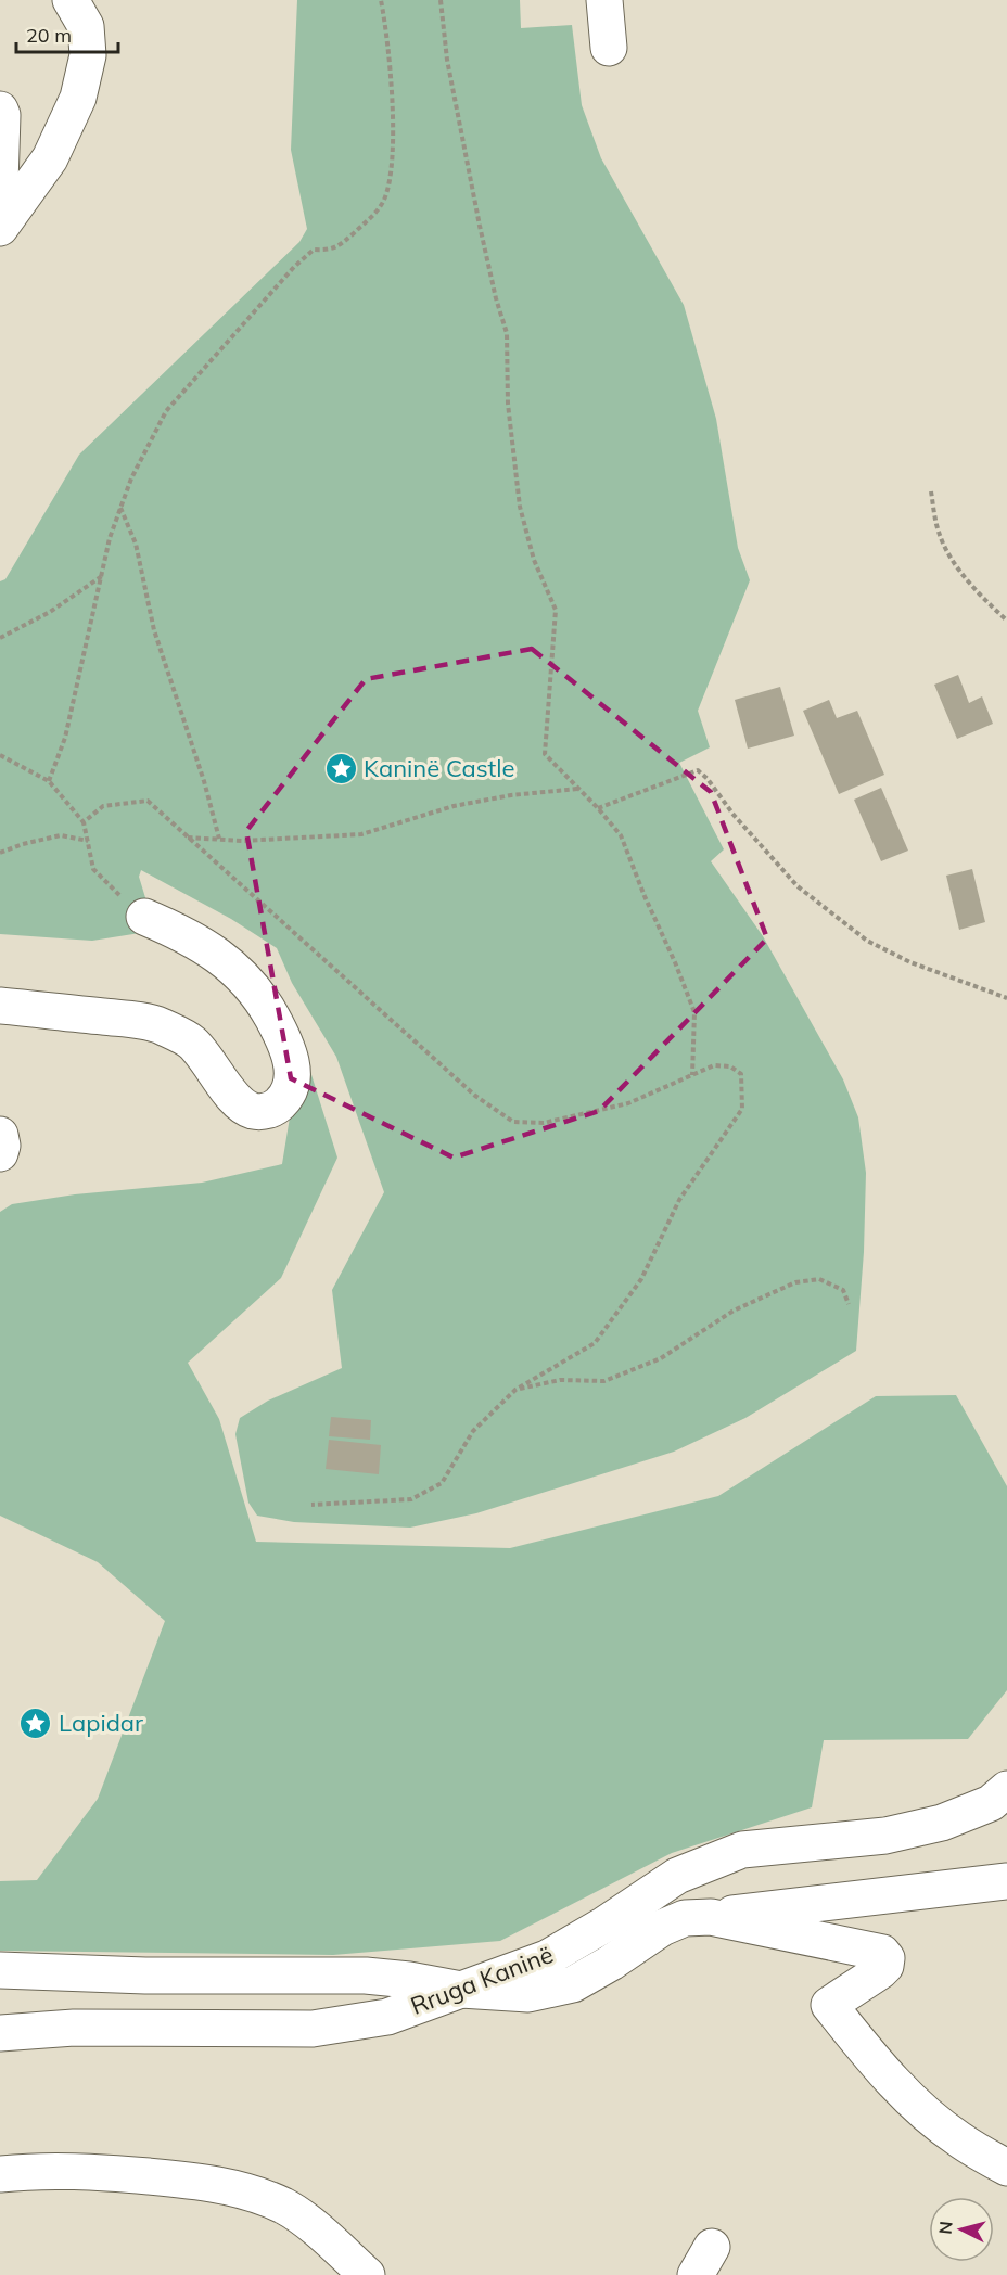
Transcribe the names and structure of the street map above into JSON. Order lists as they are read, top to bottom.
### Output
{
  "streets": {
    "street": ["Rruga Kaninë"]
  },
  "places": {
    "place": ["Kaninë Castle", "Lapidar"]
  },
  "scale_bar": "20 m",
  "north": "left"
}
